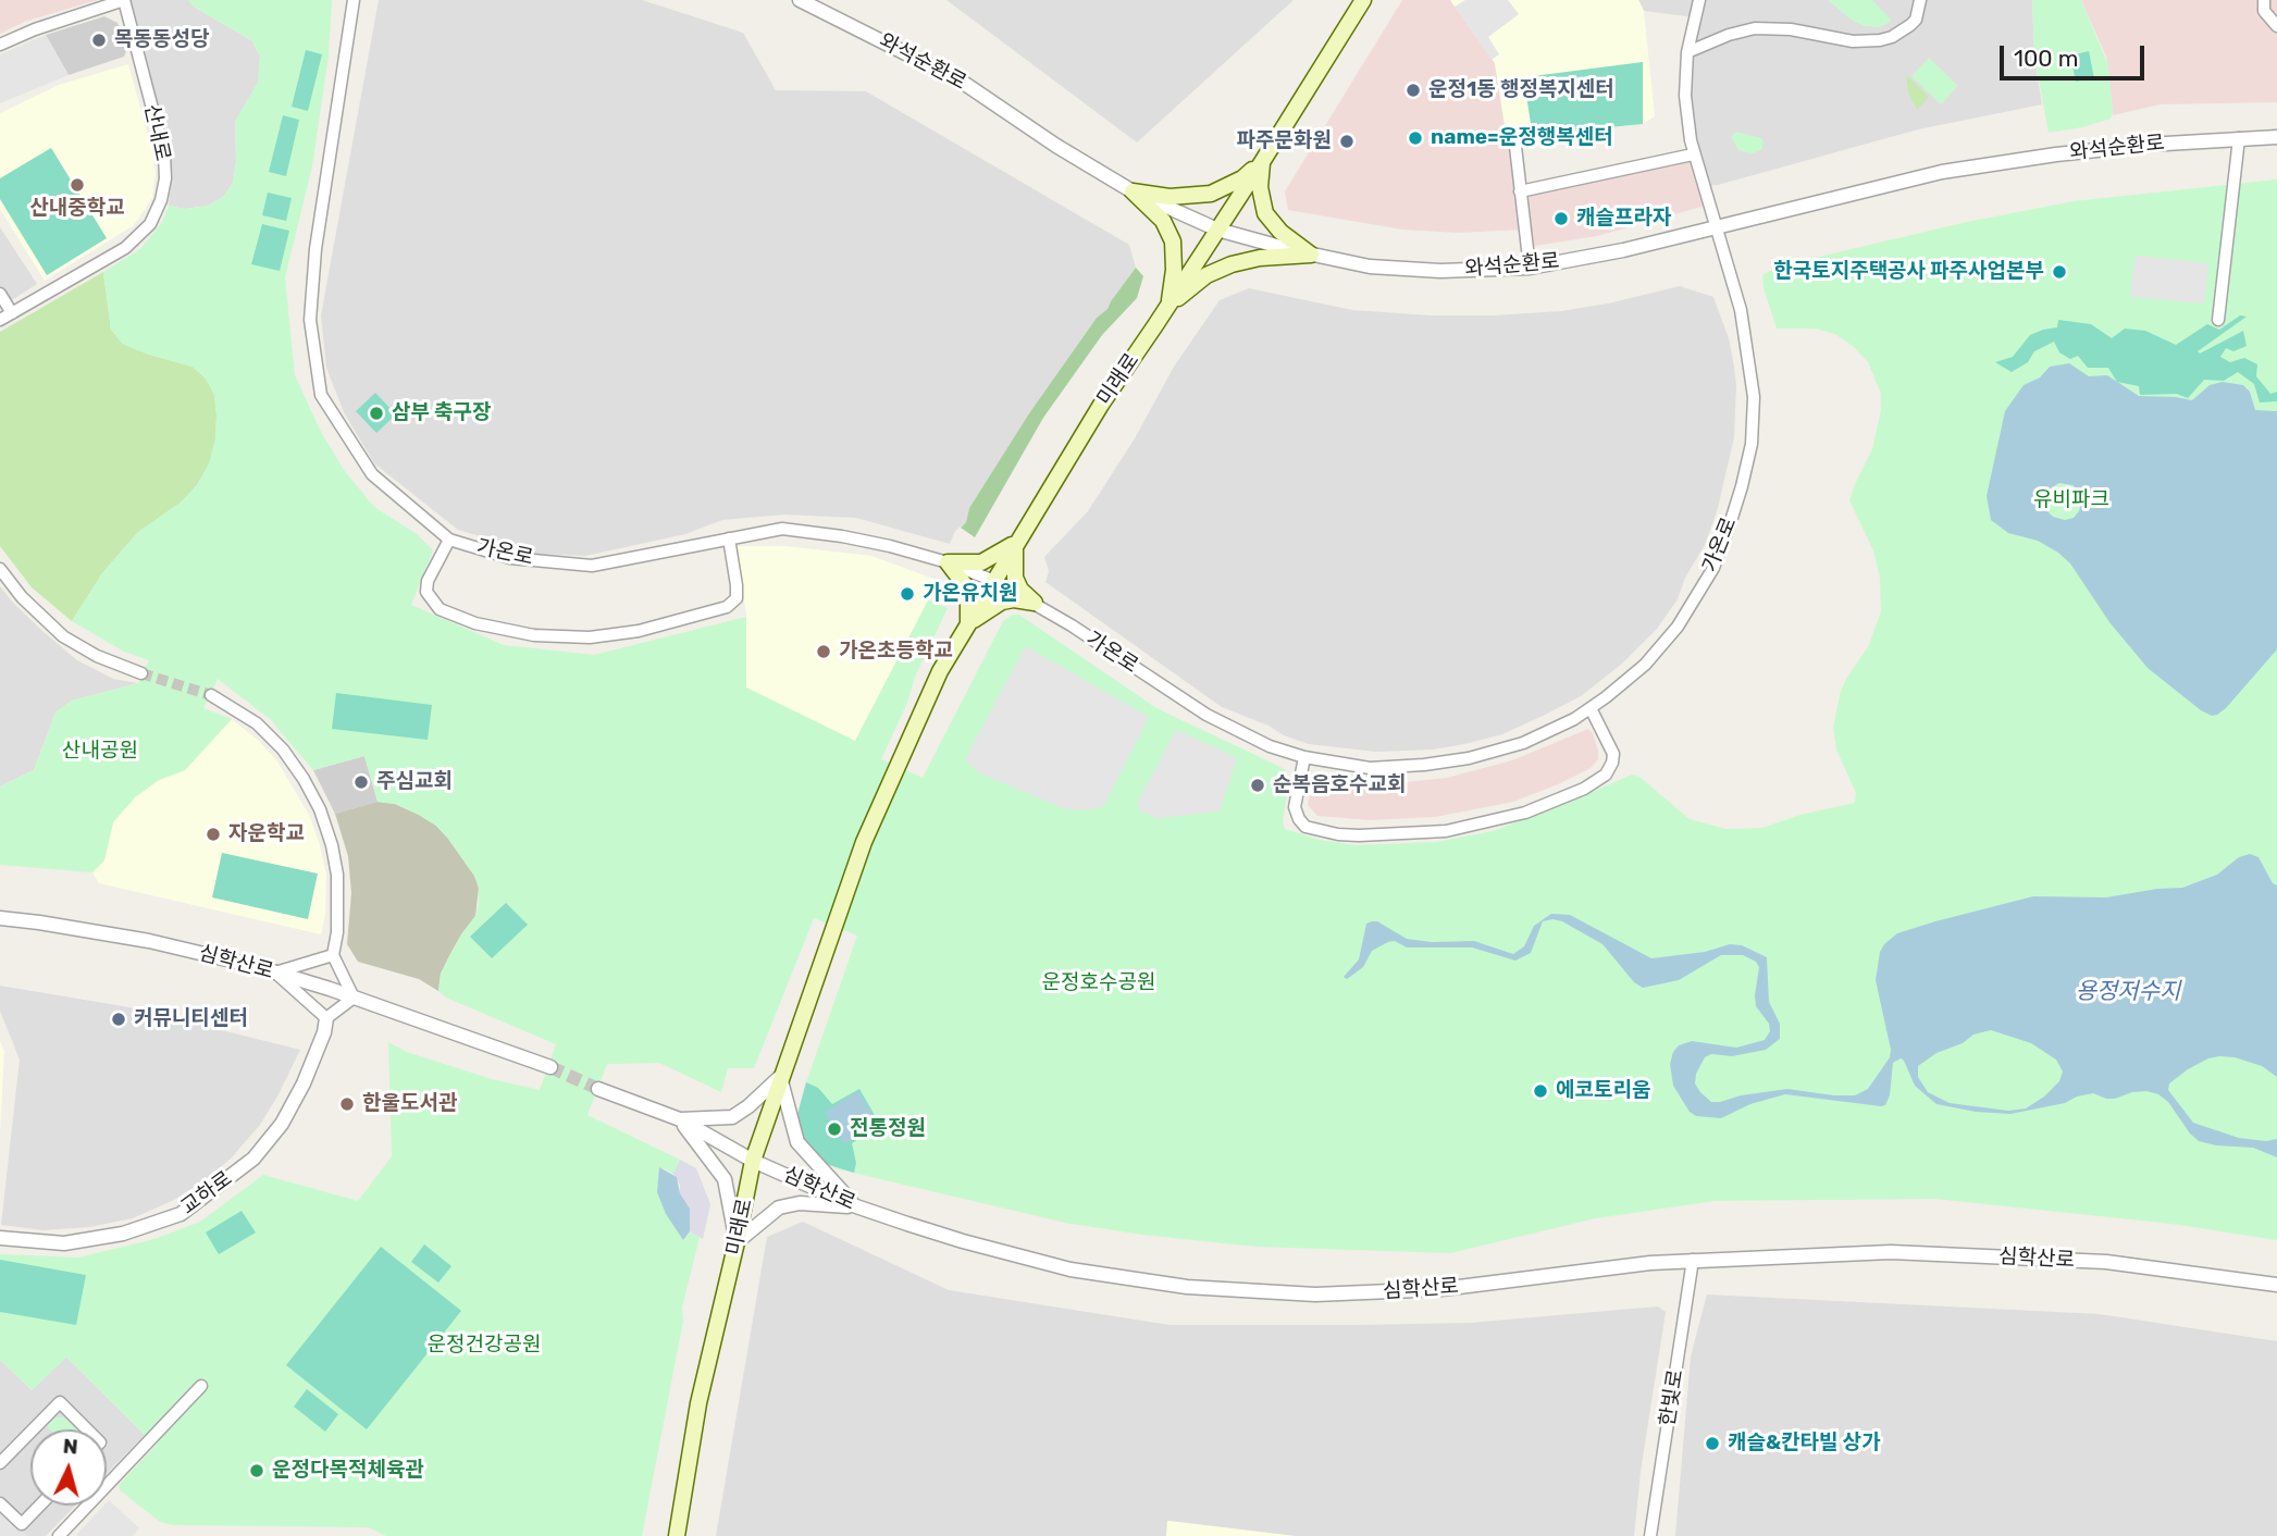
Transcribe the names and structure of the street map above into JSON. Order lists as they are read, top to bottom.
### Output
{
  "streets": {
    "main road": ["미래로"],
    "street": [
      "와석순환로",
      "산내로",
      "가온로",
      "심학산로",
      "교하로",
      "한빛로"
    ]
  },
  "crossings": [
    ["와석순환로", "미래로"],
    ["와석순환로", "가온로"],
    ["미래로", "가온로"],
    ["미래로", "심학산로"],
    ["심학산로", "한빛로"]
  ],
  "water": ["용정저수지"],
  "parks": [
    "유비파크",
    "산내공원",
    "운정호수공원",
    "운정건강공원"
  ],
  "places": [
    "목동동성당",
    "운정1동 행정복지센터",
    "name=운정행복센터",
    "파주문화원",
    "산내중학교",
    "캐슬프라자",
    "한국토지주택공사 파주사업본부",
    "삼부 축구장",
    "가온유치원",
    "가온초등학교",
    "주심교회",
    "순복음호수교회",
    "자운학교",
    "커뮤니티센터",
    "에코토리움",
    "한울도서관",
    "전통정원",
    "캐슬&칸타빌 상가",
    "운정다목적체육관"
  ],
  "scale_bar": "100 m",
  "north": "top"
}
